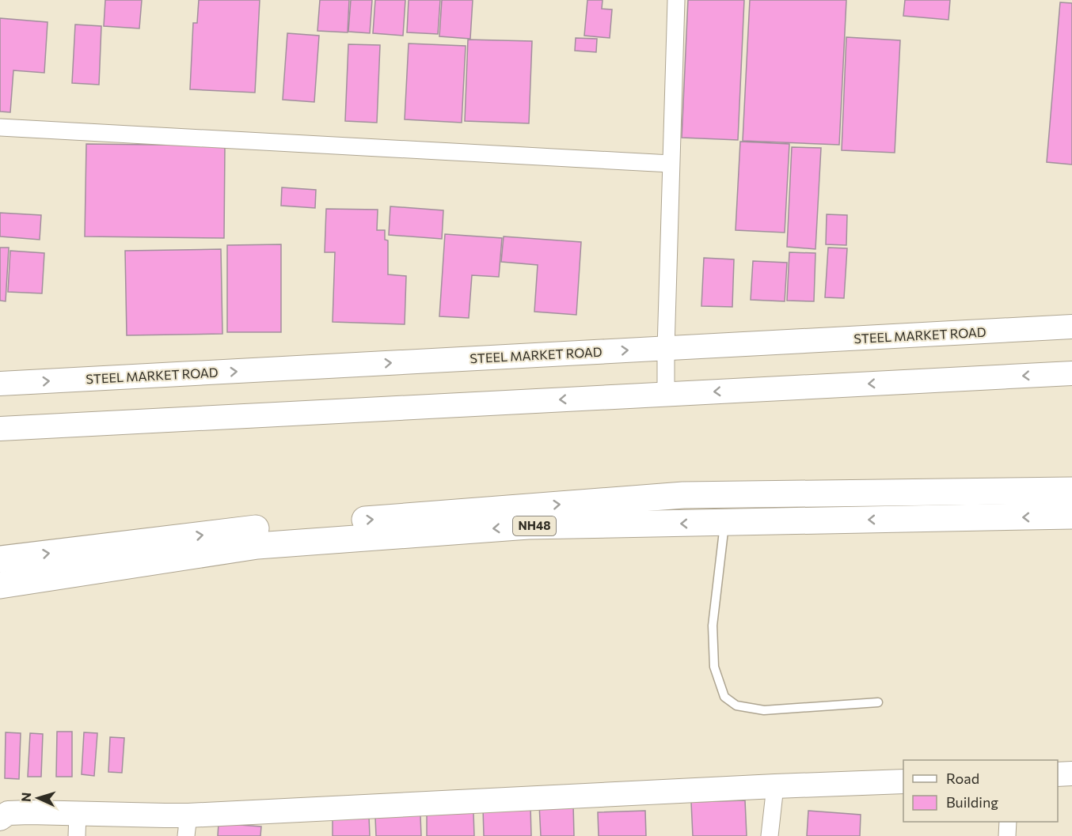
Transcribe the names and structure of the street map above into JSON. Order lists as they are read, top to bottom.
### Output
{
  "streets": {
    "highway": ["NH48"],
    "street": ["STEEL MARKET ROAD"]
  },
  "legend": ["Road", "Building"],
  "north": "left"
}
